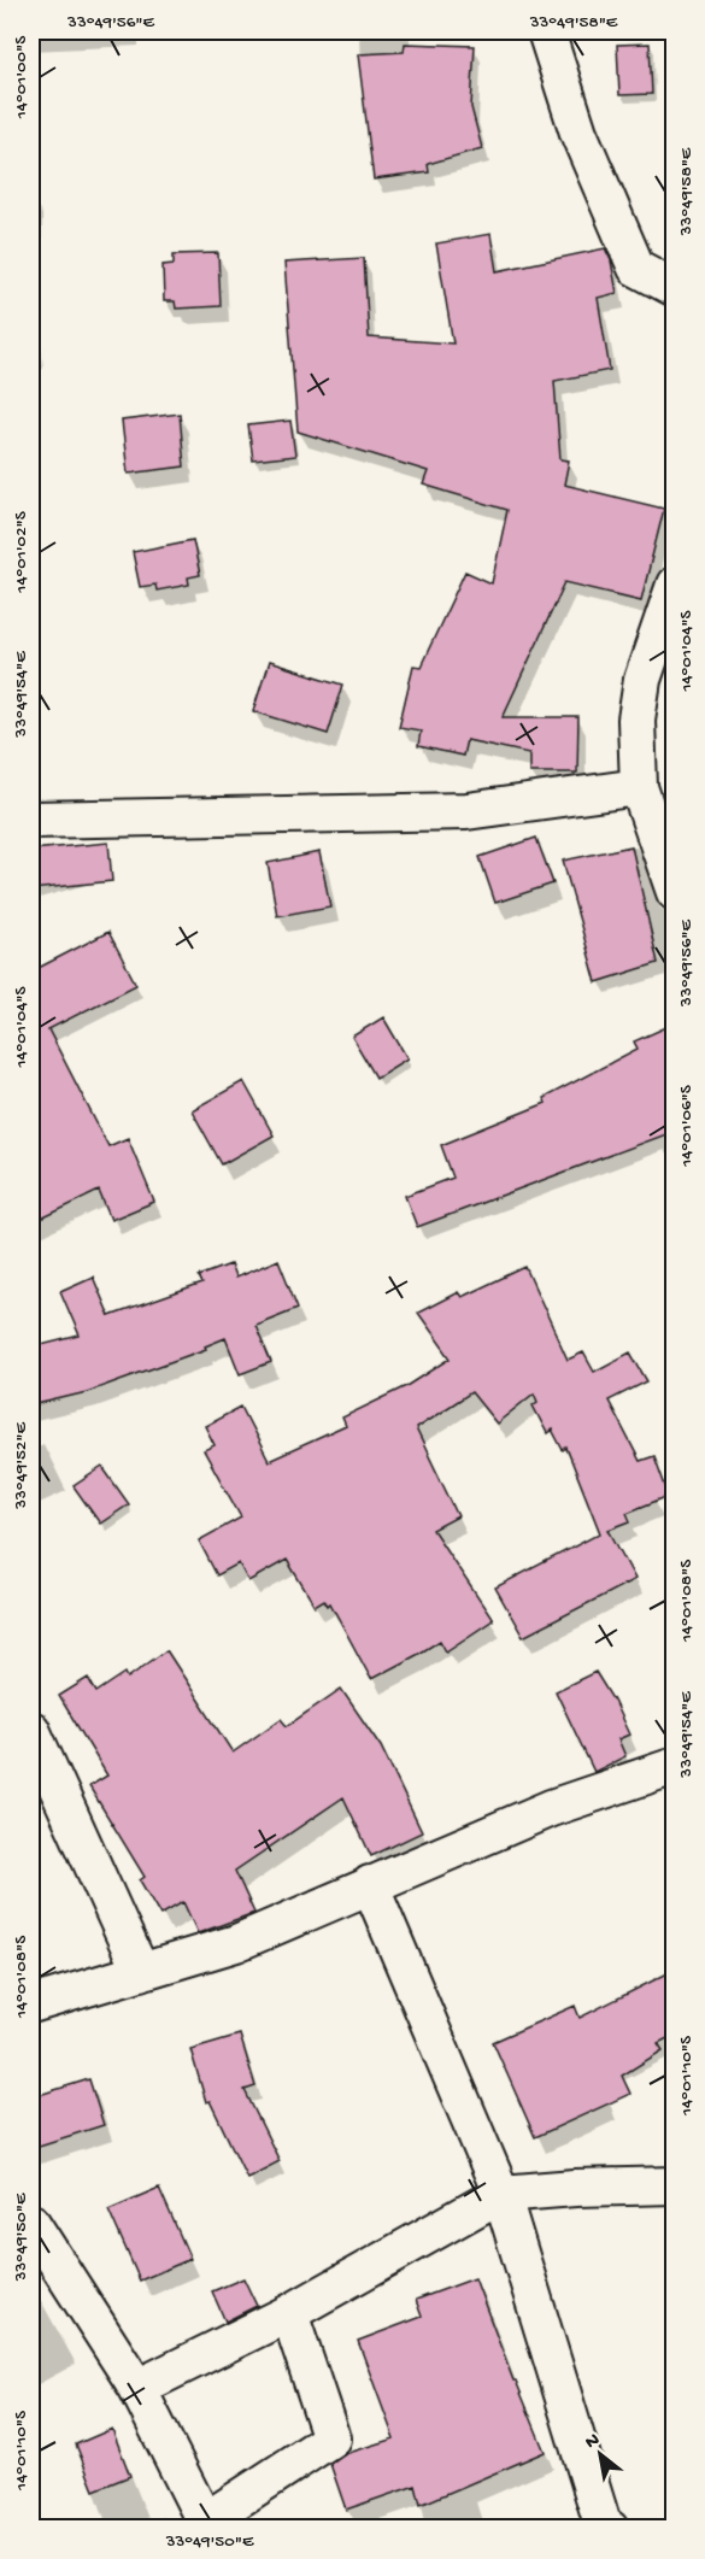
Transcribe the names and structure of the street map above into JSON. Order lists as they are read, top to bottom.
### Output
{
  "north": "top left",
  "coordinates": [
    "33°49'56\"E",
    "33°49'58\"E",
    "14°01'00\"S",
    "14°01'02\"S",
    "14°01'04\"S",
    "33°49'54\"E",
    "14°01'06\"S",
    "33°49'52\"E",
    "14°01'08\"S",
    "14°01'10\"S",
    "33°49'50\"E"
  ]
}
